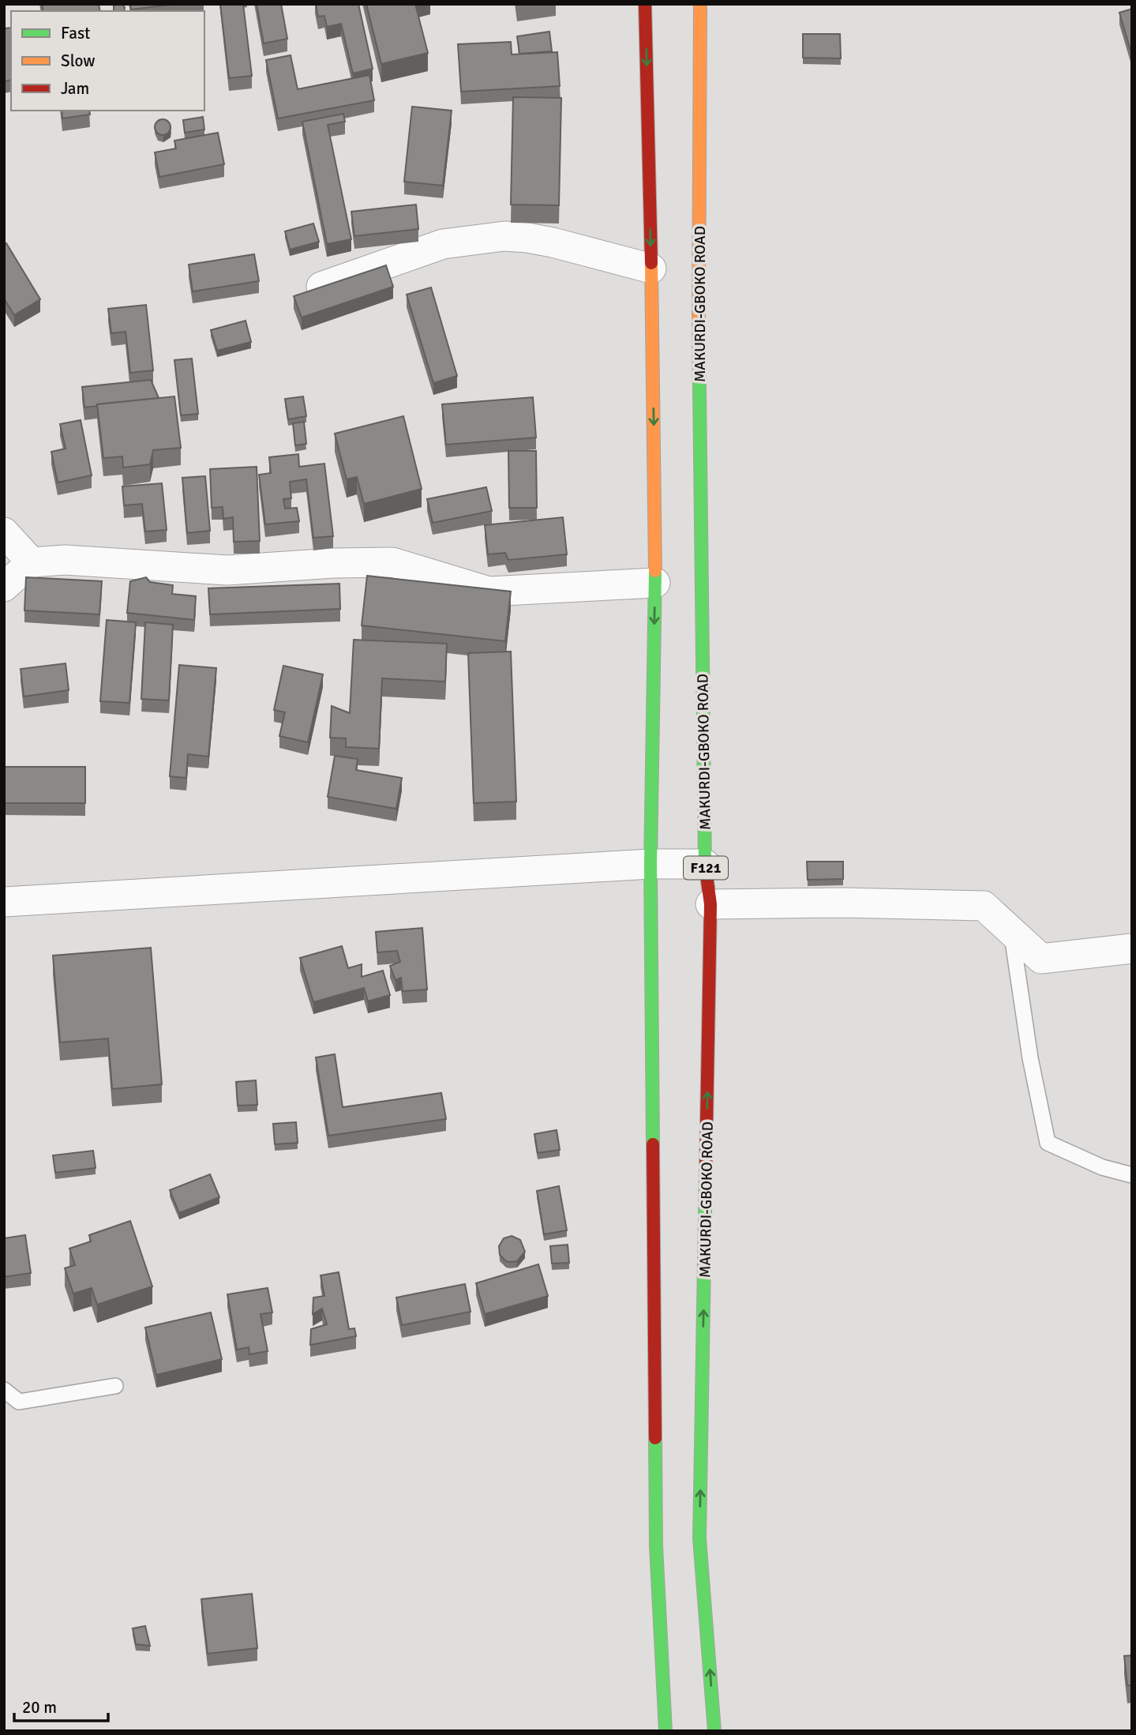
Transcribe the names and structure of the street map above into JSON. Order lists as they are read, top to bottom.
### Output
{
  "streets": {
    "main road": ["MAKURDI-GBOKO ROAD", "F121"]
  },
  "legend": ["Fast", "Slow", "Jam"],
  "scale_bar": "20 m"
}
